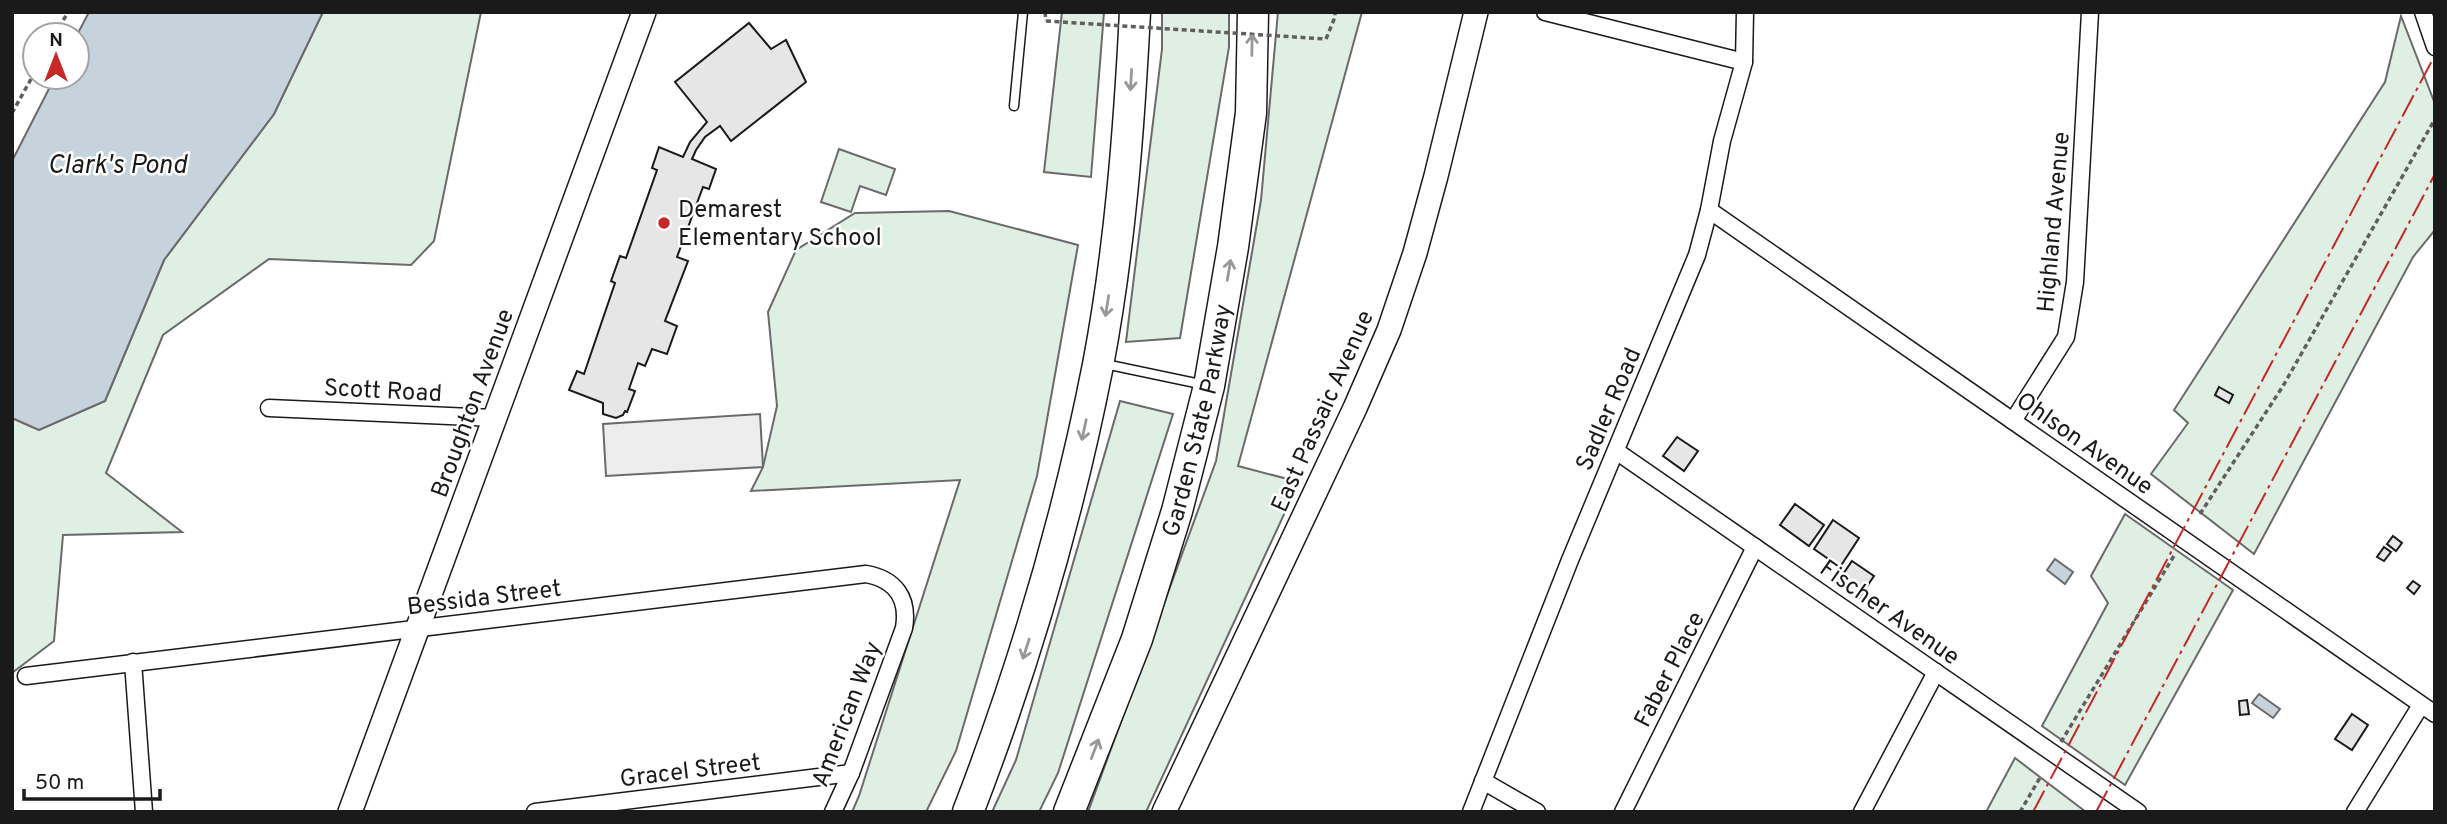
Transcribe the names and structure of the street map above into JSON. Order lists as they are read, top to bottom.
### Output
{
  "streets": {
    "highway": ["Garden State Parkway"],
    "main road": ["Broughton Avenue", "East Passaic Avenue"],
    "street": [
      "Highland Avenue",
      "Scott Road",
      "Sadler Road",
      "Ohlson Avenue",
      "Bessida Street",
      "Fischer Avenue",
      "Faber Place",
      "American Way",
      "Gracel Street"
    ]
  },
  "crossings": [
    ["Highland Avenue", "Ohlson Avenue"],
    ["Scott Road", "Broughton Avenue"],
    ["Broughton Avenue", "Bessida Street"],
    ["Sadler Road", "Ohlson Avenue"],
    ["Sadler Road", "Fischer Avenue"],
    ["Bessida Street", "American Way"],
    ["Fischer Avenue", "Faber Place"],
    ["American Way", "Gracel Street"]
  ],
  "water": ["Clark's Pond"],
  "places": ["Demarest Elementary School"],
  "scale_bar": "50 m",
  "north": "top"
}
